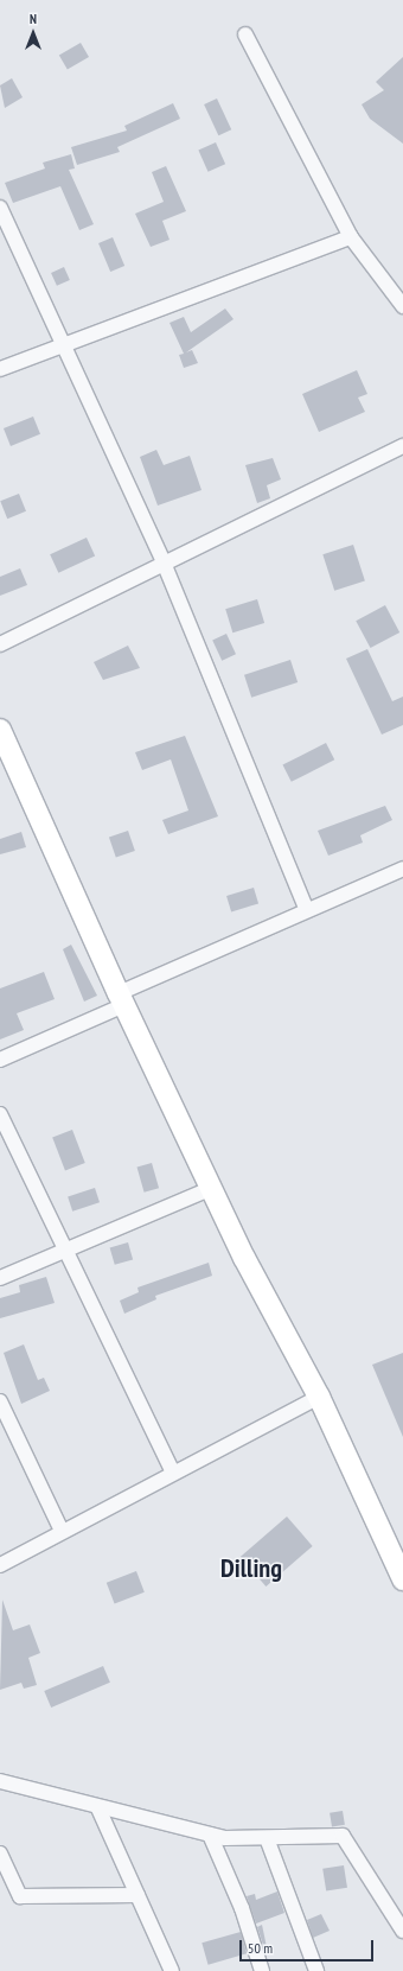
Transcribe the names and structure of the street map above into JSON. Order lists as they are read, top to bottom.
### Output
{
  "districts": ["Dilling"],
  "scale_bar": "50 m",
  "north": "top"
}
